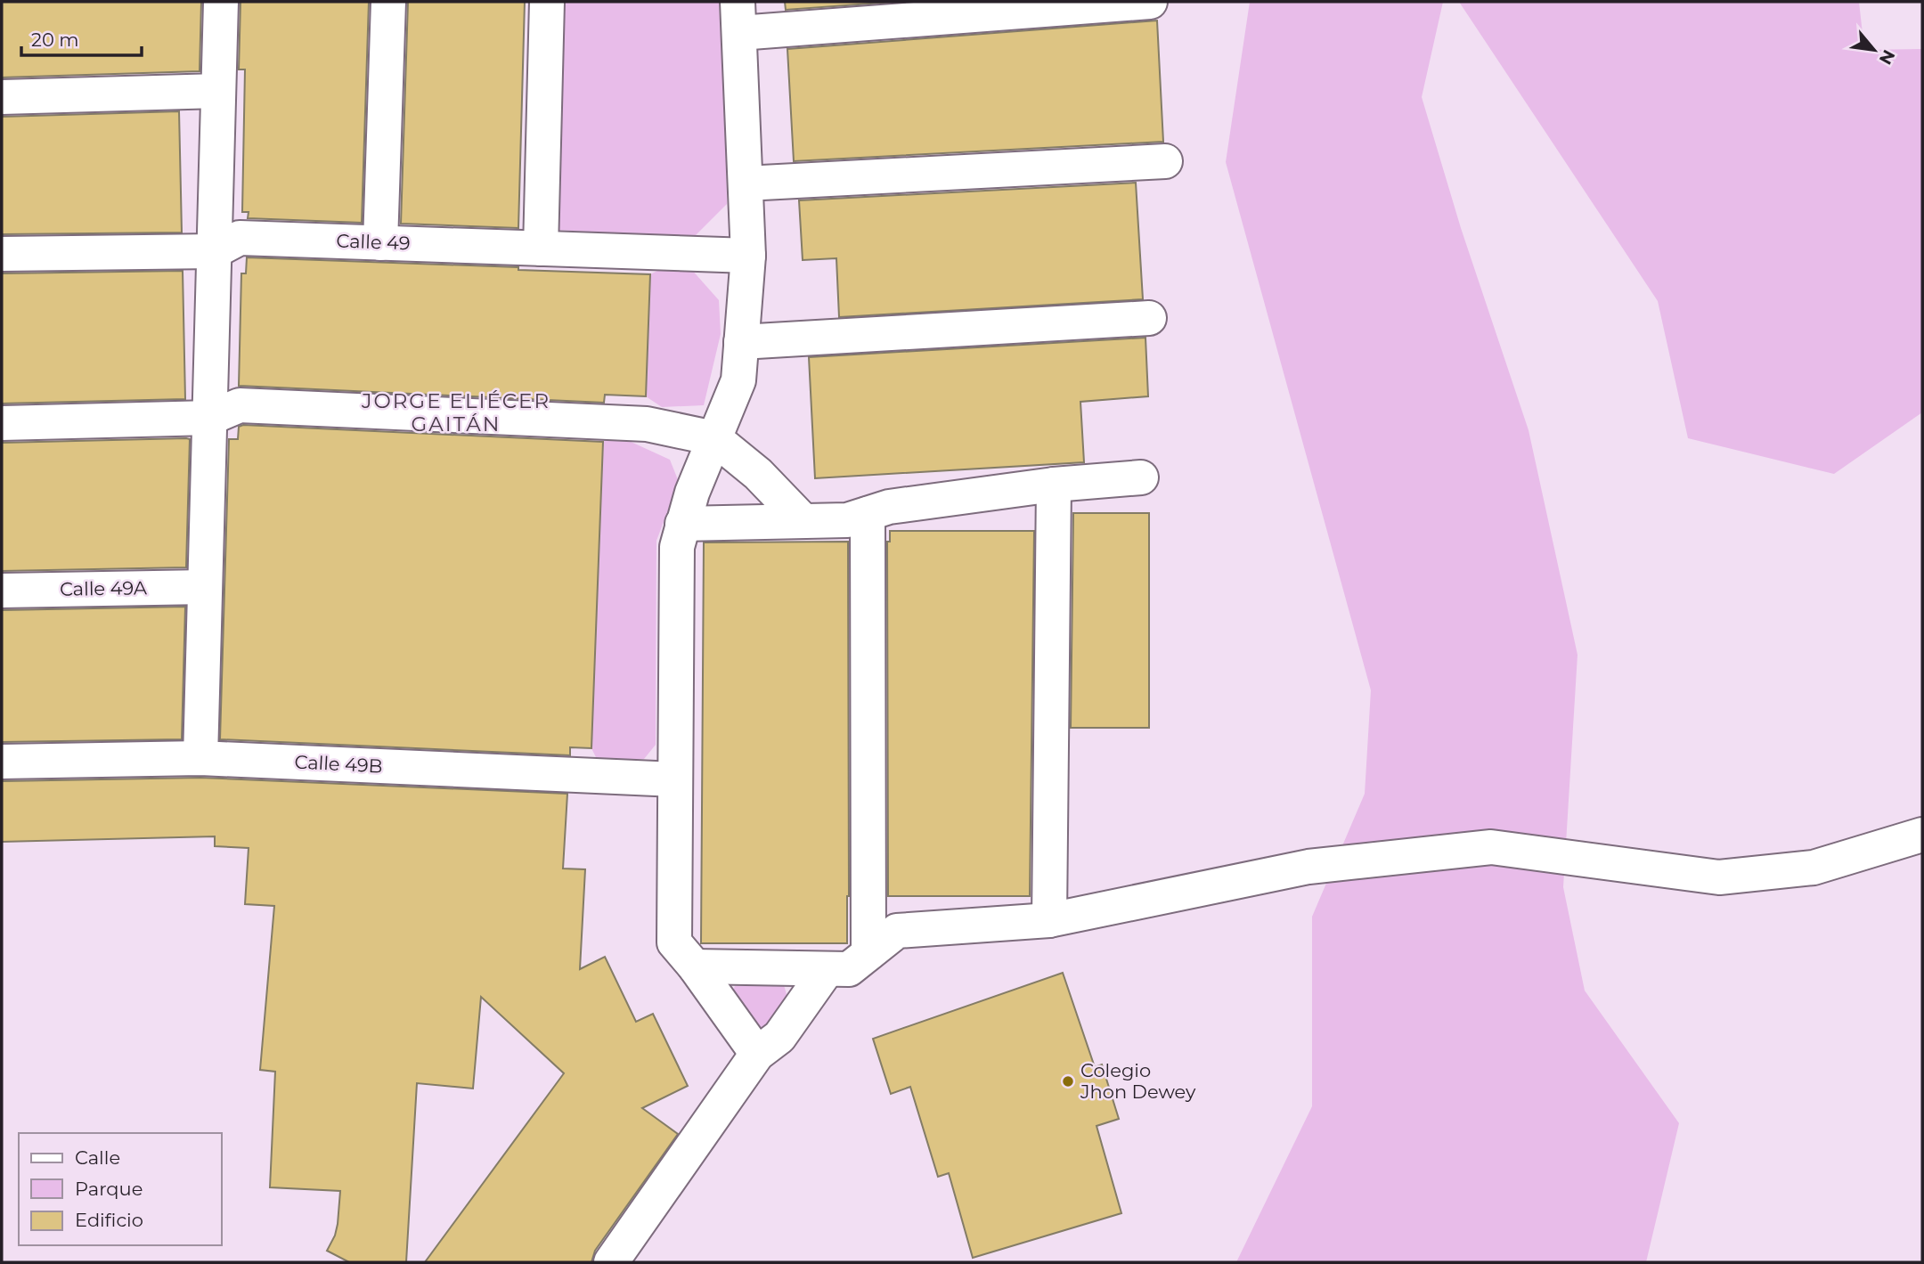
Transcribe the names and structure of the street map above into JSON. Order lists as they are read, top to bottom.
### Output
{
  "streets": {
    "street": ["Calle 49", "Calle 49A", "Calle 49B"]
  },
  "districts": ["JORGE ELIÉCER GAITÁN"],
  "places": ["Colegio Jhon Dewey"],
  "legend": ["Calle", "Parque", "Edificio"],
  "scale_bar": "20 m",
  "north": "bottom right"
}
